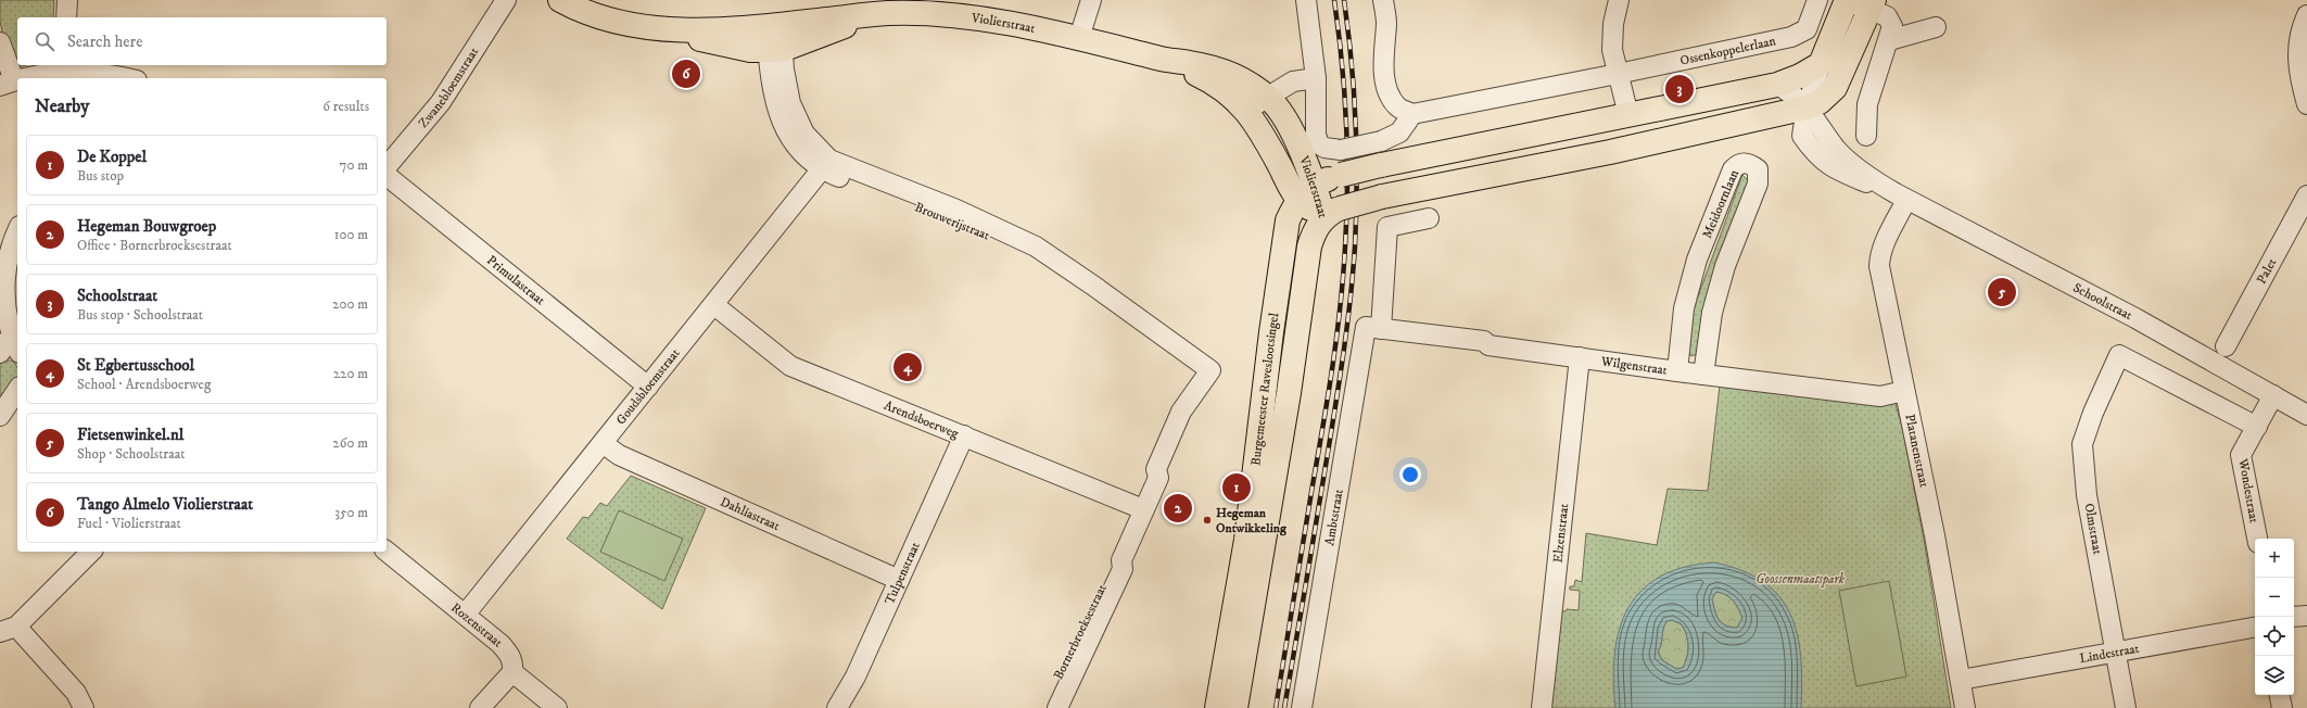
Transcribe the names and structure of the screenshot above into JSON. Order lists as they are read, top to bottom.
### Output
{
  "streets": {
    "main road": ["Violierstraat", "Burgemeester Raveslootsingel"],
    "street": [
      "Ossenkoppelerlaan",
      "Zwanebloemstraat",
      "Meidoornlaan",
      "Brouwerijstraat",
      "Palet",
      "Primulastraat",
      "Schoolstraat",
      "Wilgenstraat",
      "Goudsbloemstraat",
      "Arendsboerweg",
      "Platanenstraat",
      "Wondestraat",
      "Dahliastraat",
      "Ambtstraat",
      "Olmstraat",
      "Elzenstraat",
      "Tulpenstraat",
      "Rozenstraat",
      "Bornerbroeksestraat",
      "Lindestraat"
    ]
  },
  "crossings": [
    ["Violierstraat", "Brouwerijstraat"],
    ["Violierstraat", "Burgemeester Raveslootsingel"],
    ["Meidoornlaan", "Wilgenstraat"],
    ["Brouwerijstraat", "Goudsbloemstraat"],
    ["Brouwerijstraat", "Bornerbroeksestraat"],
    ["Primulastraat", "Goudsbloemstraat"],
    ["Schoolstraat", "Platanenstraat"],
    ["Schoolstraat", "Wondestraat"],
    ["Wilgenstraat", "Platanenstraat"],
    ["Wilgenstraat", "Ambtstraat"],
    ["Wilgenstraat", "Elzenstraat"],
    ["Goudsbloemstraat", "Arendsboerweg"],
    ["Goudsbloemstraat", "Dahliastraat"],
    ["Goudsbloemstraat", "Rozenstraat"],
    ["Arendsboerweg", "Tulpenstraat"],
    ["Arendsboerweg", "Bornerbroeksestraat"],
    ["Platanenstraat", "Lindestraat"],
    ["Wondestraat", "Olmstraat"],
    ["Dahliastraat", "Tulpenstraat"],
    ["Olmstraat", "Lindestraat"]
  ],
  "parks": ["Goossenmaatspark"],
  "places": ["Hegeman Ontwikkeling"],
  "page": {
    "search": "Search here",
    "pins": [
      "6",
      "3",
      "5",
      "4",
      "1",
      "2"
    ],
    "heading": ["Nearby", "6 results"],
    "list": [
      {
        "mark": "1",
        "name": "De Koppel",
        "note": "Bus stop",
        "value": "70 m"
      },
      {
        "mark": "2",
        "name": "Hegeman Bouwgroep",
        "note": "Office · Bornerbroeksestraat",
        "value": "100 m"
      },
      {
        "mark": "3",
        "name": "Schoolstraat",
        "note": "Bus stop · Schoolstraat",
        "value": "200 m"
      },
      {
        "mark": "4",
        "name": "St Egbertusschool",
        "note": "School · Arendsboerweg",
        "value": "220 m"
      },
      {
        "mark": "5",
        "name": "Fietsenwinkel.nl",
        "note": "Shop · Schoolstraat",
        "value": "260 m"
      },
      {
        "mark": "6",
        "name": "Tango Almelo Violierstraat",
        "note": "Fuel · Violierstraat",
        "value": "350 m"
      }
    ],
    "map_buttons": ["+", "−"]
  }
}
